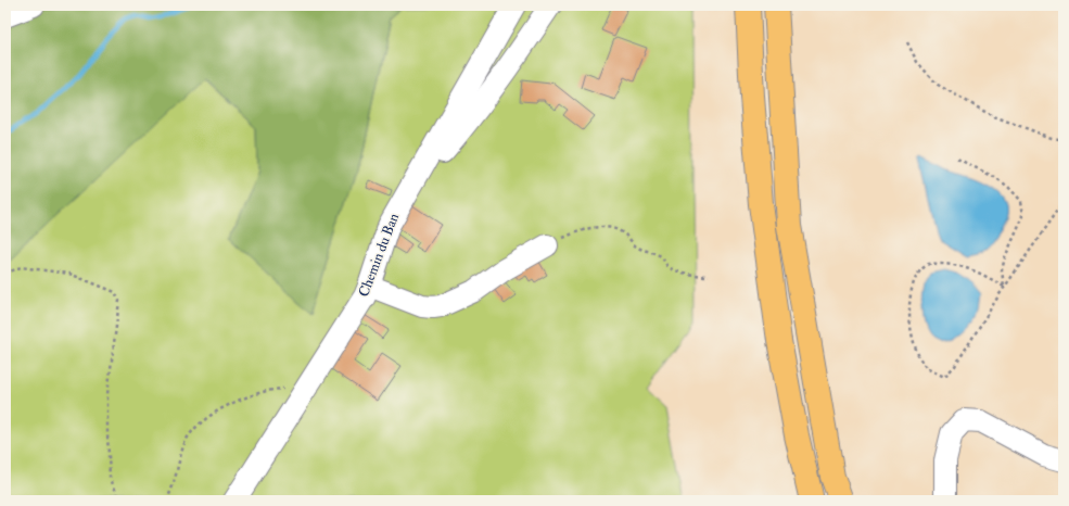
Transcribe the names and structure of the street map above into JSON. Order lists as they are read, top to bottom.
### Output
{
  "streets": {
    "street": ["Chemin du Ban"]
  }
}
